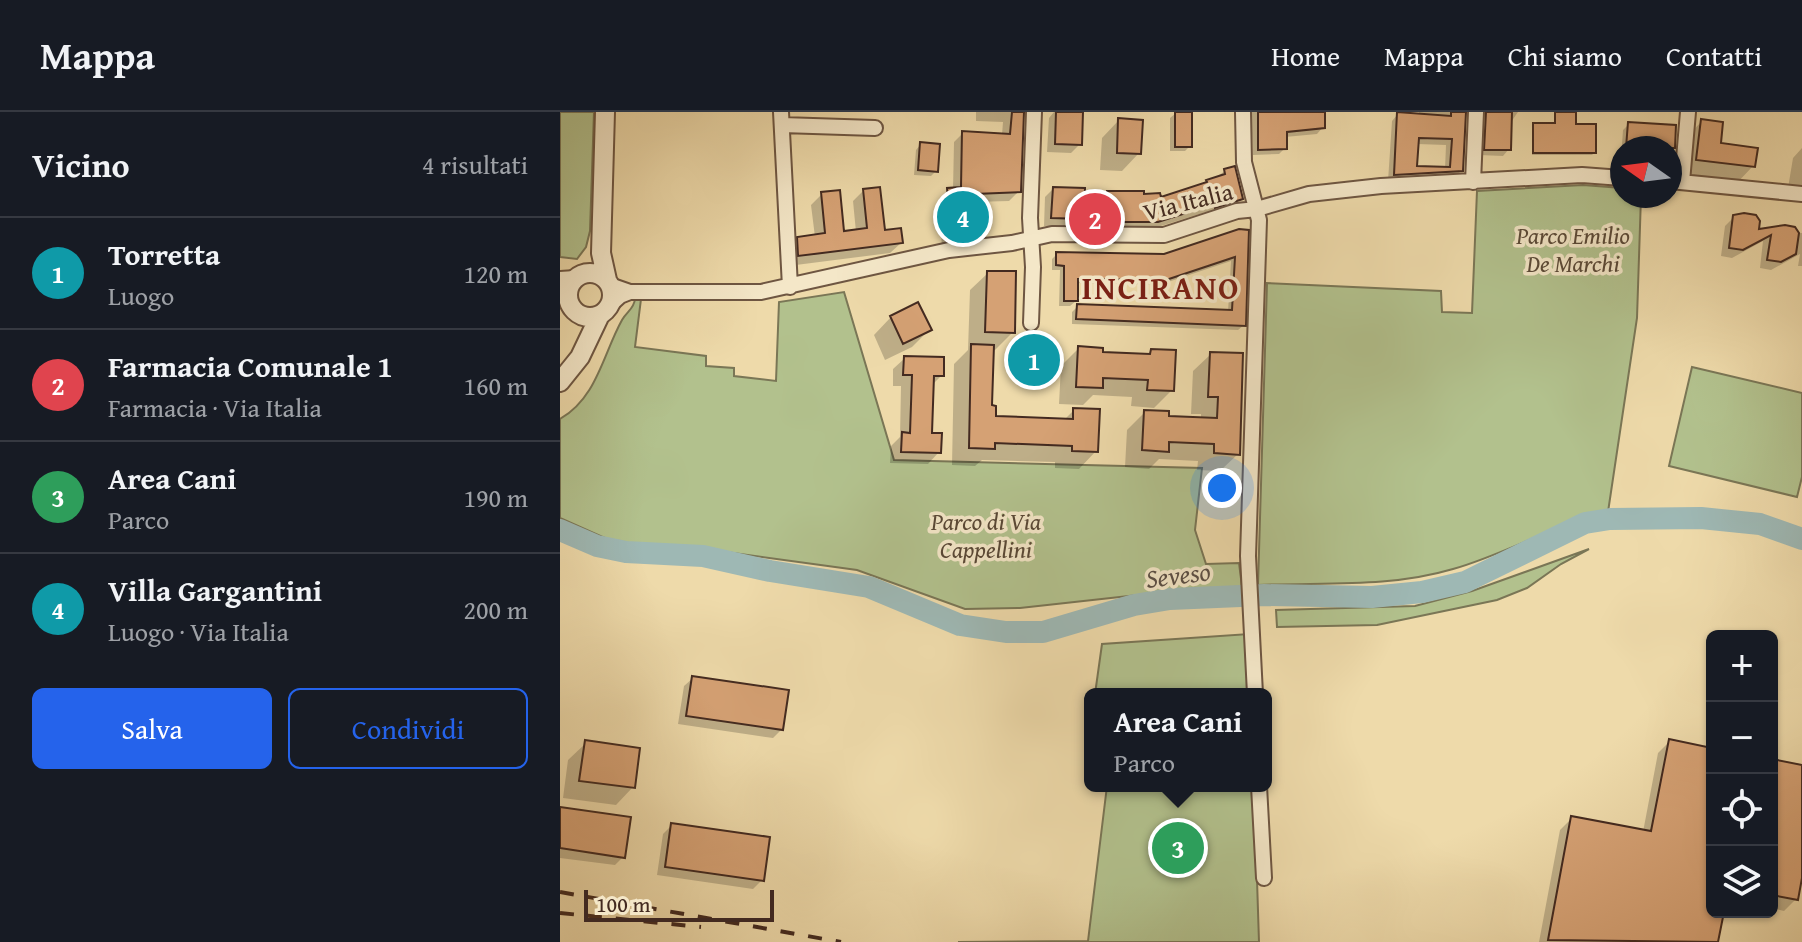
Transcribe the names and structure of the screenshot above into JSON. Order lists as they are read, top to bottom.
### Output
{
  "streets": {
    "street": ["Via Italia"]
  },
  "districts": ["INCIRANO"],
  "water": ["Seveso"],
  "parks": ["Parco Emilio De Marchi", "Parco di Via Cappellini"],
  "scale_bar": "100 m",
  "north": "left",
  "page": {
    "header": "Mappa",
    "nav": [
      "Home",
      "Mappa",
      "Chi siamo",
      "Contatti"
    ],
    "heading": ["Vicino", "4 risultati"],
    "pins": [
      "4",
      "2",
      "1",
      "3"
    ],
    "list": [
      {
        "mark": "1",
        "name": "Torretta",
        "note": "Luogo",
        "value": "120 m"
      },
      {
        "mark": "2",
        "name": "Farmacia Comunale 1",
        "note": "Farmacia · Via Italia",
        "value": "160 m"
      },
      {
        "mark": "3",
        "name": "Area Cani",
        "note": "Parco",
        "value": "190 m"
      },
      {
        "mark": "4",
        "name": "Villa Gargantini",
        "note": "Luogo · Via Italia",
        "value": "200 m"
      }
    ],
    "map_buttons": ["+", "−"],
    "buttons": ["Salva", "Condividi"],
    "popup": ["Area Cani", "Parco"],
    "scale": "100 m"
  }
}
